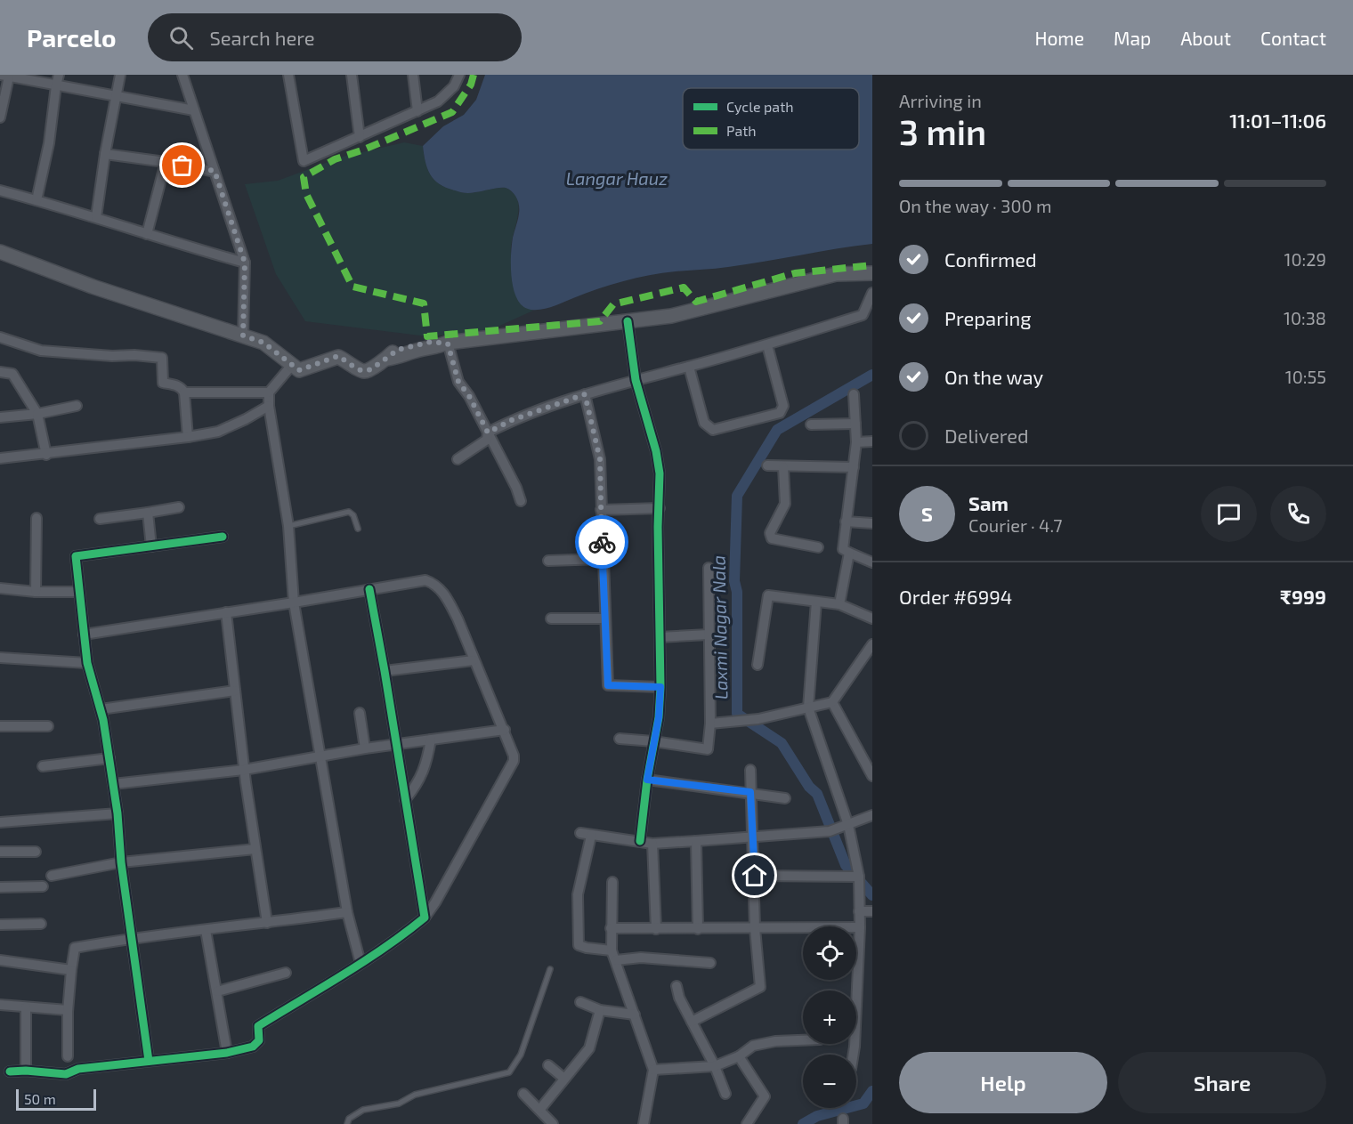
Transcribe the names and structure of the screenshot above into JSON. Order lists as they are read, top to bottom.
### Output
{
  "water": ["Langar Hauz", "Laxmi Nagar Nala"],
  "legend": ["Cycle path", "Path"],
  "scale_bar": "50 m",
  "page": {
    "header": "Parcelo",
    "search": "Search here",
    "nav": [
      "Home",
      "Map",
      "About",
      "Contact"
    ],
    "heading": ["3 min", "Arriving in", "11:01–11:06"],
    "panel": [
      "Sam",
      "Courier · 4.7",
      "Order #6994",
      "₹999"
    ],
    "bar": "On the way · 300 m",
    "list": [
      ["Confirmed", "10:29"],
      ["Preparing", "10:38"],
      ["On the way", "10:55"],
      "Delivered"
    ],
    "round": "S",
    "map_buttons": ["+", "−"],
    "buttons": ["Help", "Share"],
    "scale": "50 m"
  }
}
